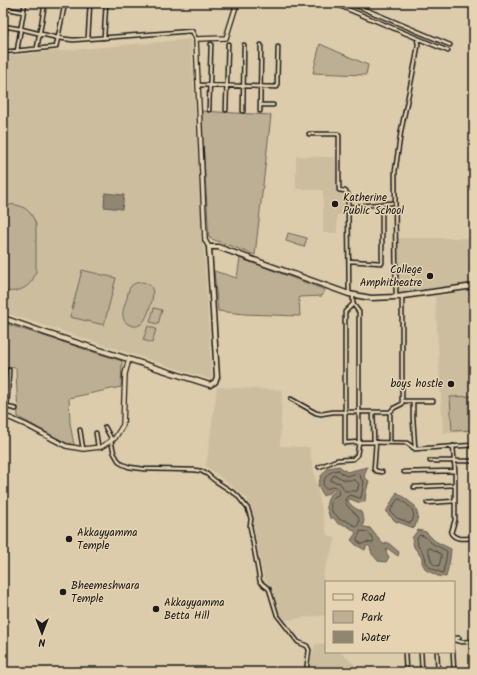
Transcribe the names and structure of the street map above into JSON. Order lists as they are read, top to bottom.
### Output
{
  "places": [
    "Katherine Public School",
    "College Amphitheatre",
    "boys hostle",
    "Akkayyamma Temple",
    "Bheemeshwara Temple",
    "Akkayyamma Betta Hill"
  ],
  "legend": ["Road", "Park", "Water"],
  "north": "bottom"
}
